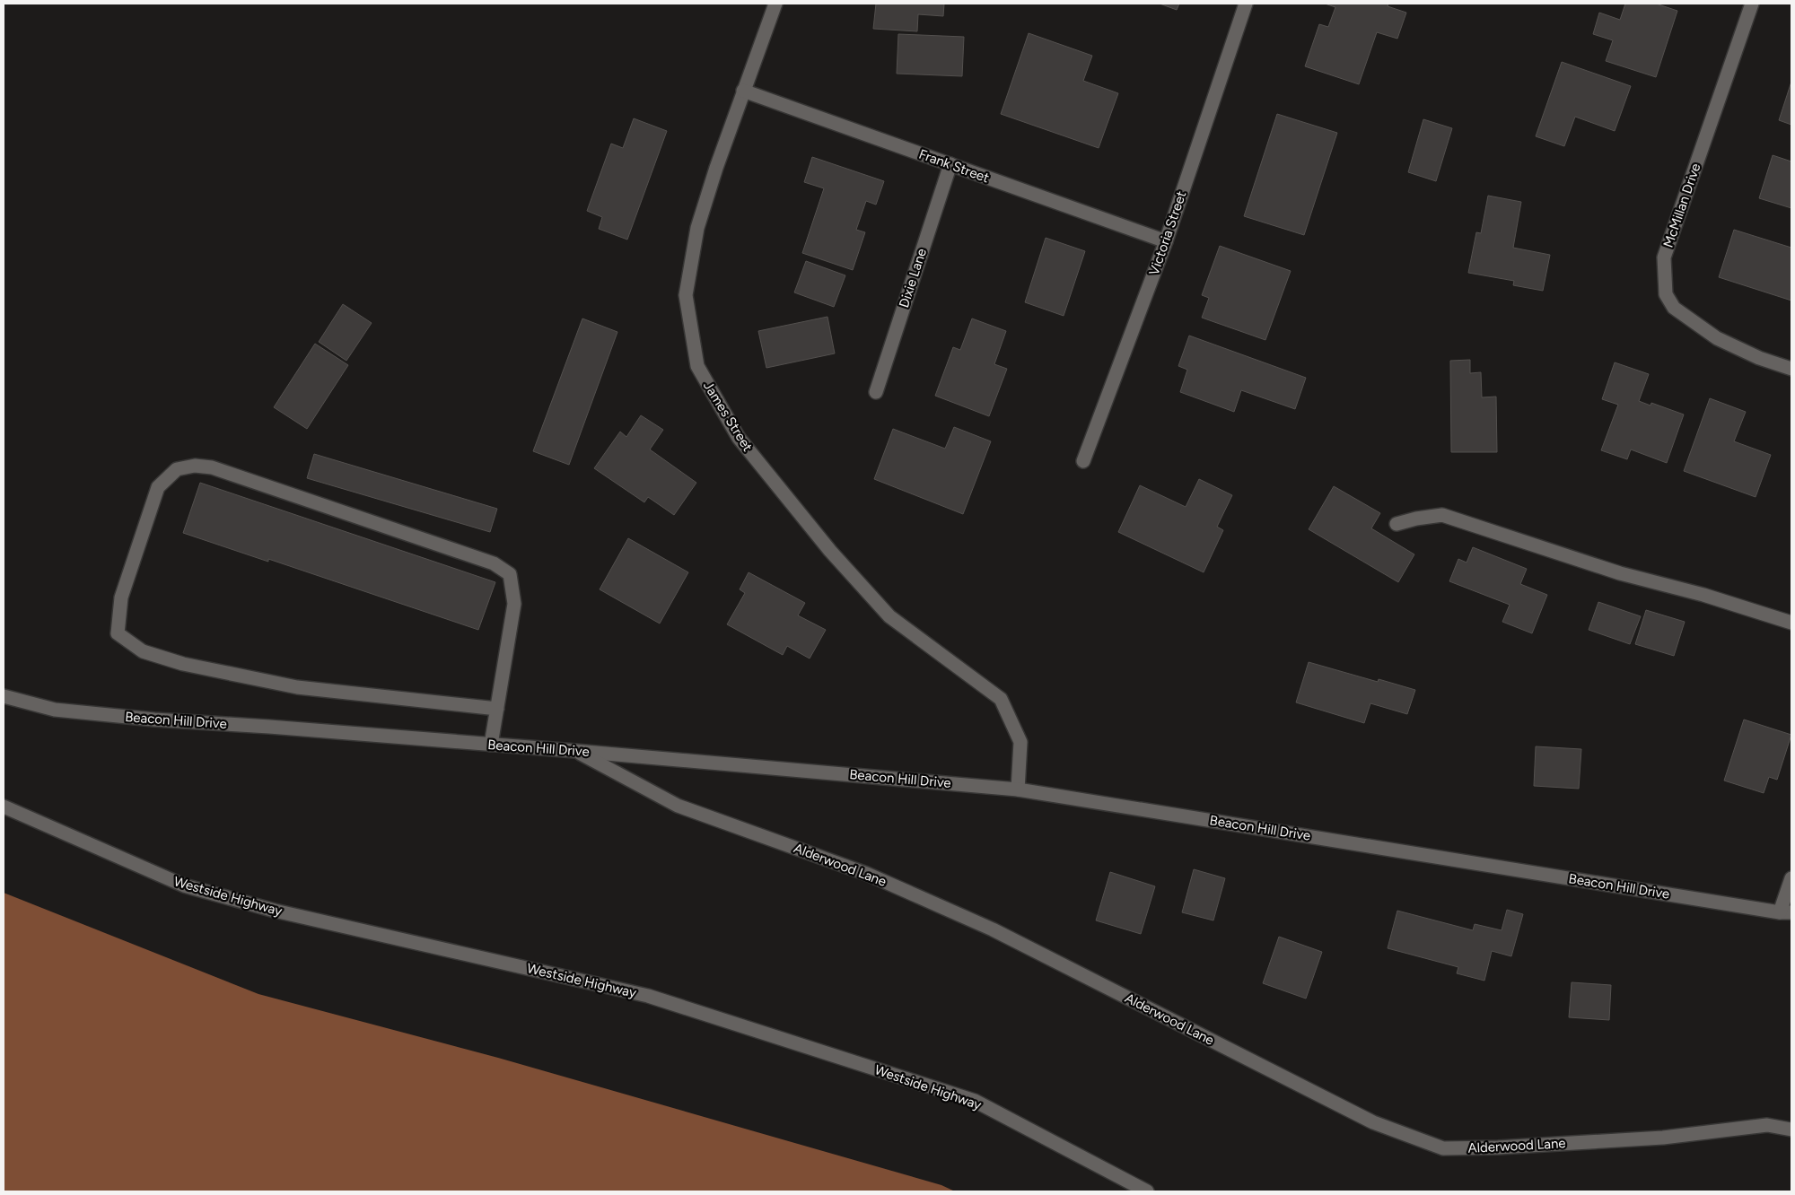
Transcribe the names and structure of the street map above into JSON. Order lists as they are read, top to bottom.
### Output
{
  "streets": {
    "street": [
      "Frank Street",
      "McMillan Drive",
      "Victoria Street",
      "Dixie Lane",
      "James Street",
      "Beacon Hill Drive",
      "Alderwood Lane",
      "Westside Highway"
    ]
  },
  "crossings": [
    ["Frank Street", "Victoria Street"],
    ["Frank Street", "Dixie Lane"],
    ["Frank Street", "James Street"],
    ["James Street", "Beacon Hill Drive"],
    ["Beacon Hill Drive", "Alderwood Lane"]
  ]
}
